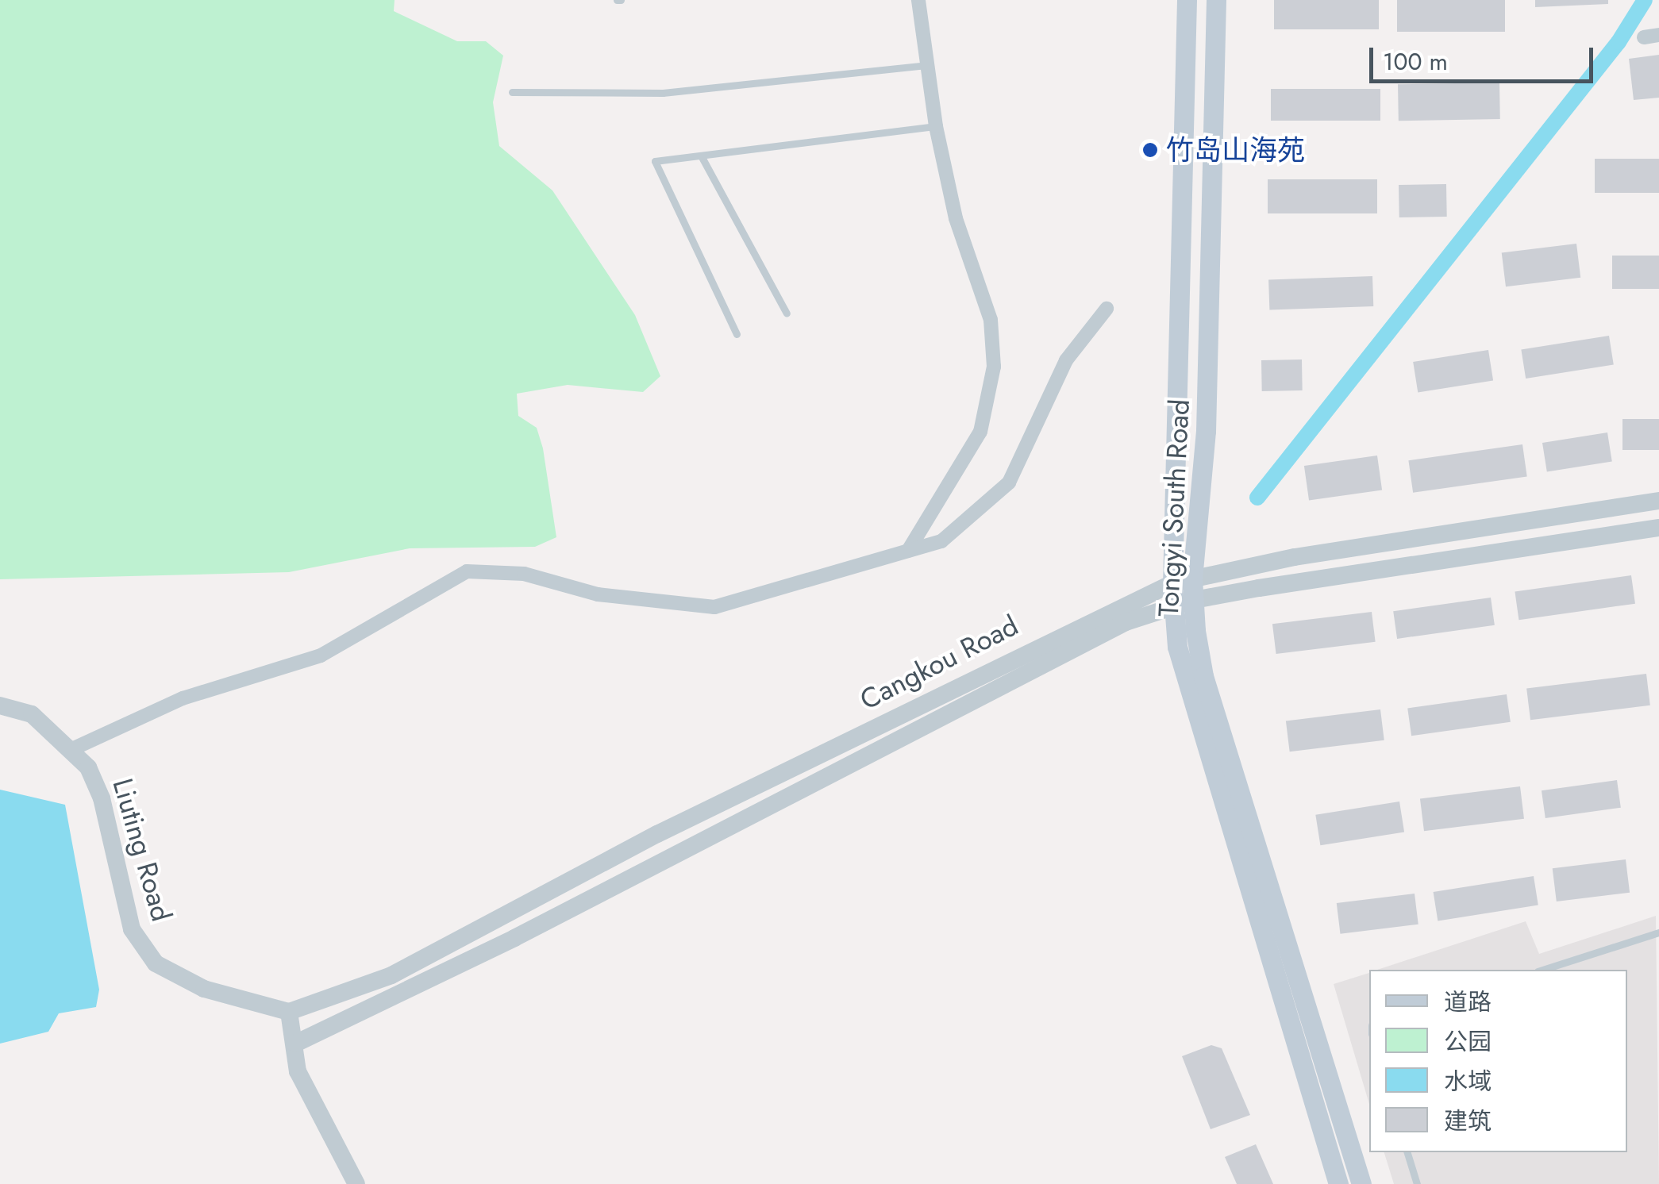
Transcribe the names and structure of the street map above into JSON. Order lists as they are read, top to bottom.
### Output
{
  "streets": {
    "main road": ["Tongyi South Road"],
    "street": ["Cangkou Road", "Liuting Road"]
  },
  "crossings": [
    ["Tongyi South Road", "Cangkou Road"],
    ["Cangkou Road", "Liuting Road"]
  ],
  "places": ["竹岛山海苑"],
  "legend": [
    "道路",
    "公园",
    "水域",
    "建筑"
  ],
  "scale_bar": "100 m"
}
